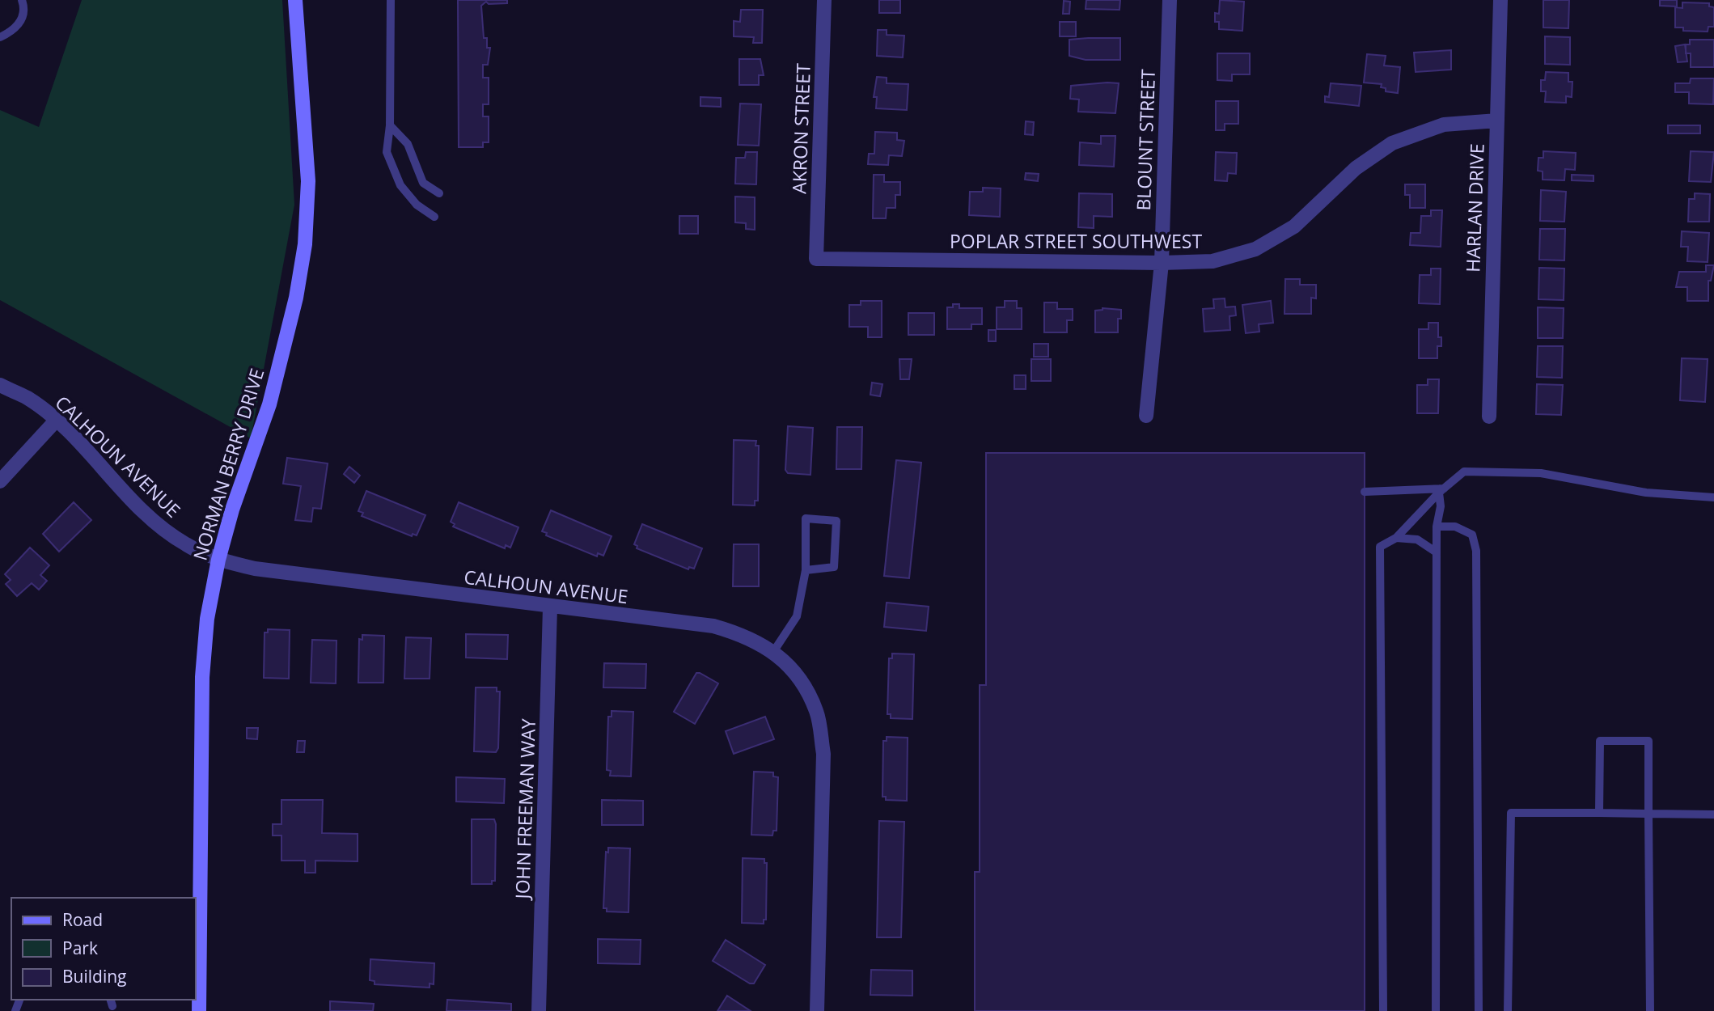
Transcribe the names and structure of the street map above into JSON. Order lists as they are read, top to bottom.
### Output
{
  "streets": {
    "main road": ["NORMAN BERRY DRIVE"],
    "street": [
      "AKRON STREET",
      "BLOUNT STREET",
      "HARLAN DRIVE",
      "POPLAR STREET SOUTHWEST",
      "CALHOUN AVENUE",
      "JOHN FREEMAN WAY"
    ]
  },
  "crossings": [
    ["AKRON STREET", "POPLAR STREET SOUTHWEST"],
    ["BLOUNT STREET", "POPLAR STREET SOUTHWEST"],
    ["HARLAN DRIVE", "POPLAR STREET SOUTHWEST"],
    ["CALHOUN AVENUE", "NORMAN BERRY DRIVE"],
    ["CALHOUN AVENUE", "JOHN FREEMAN WAY"]
  ],
  "legend": ["Road", "Park", "Building"]
}
